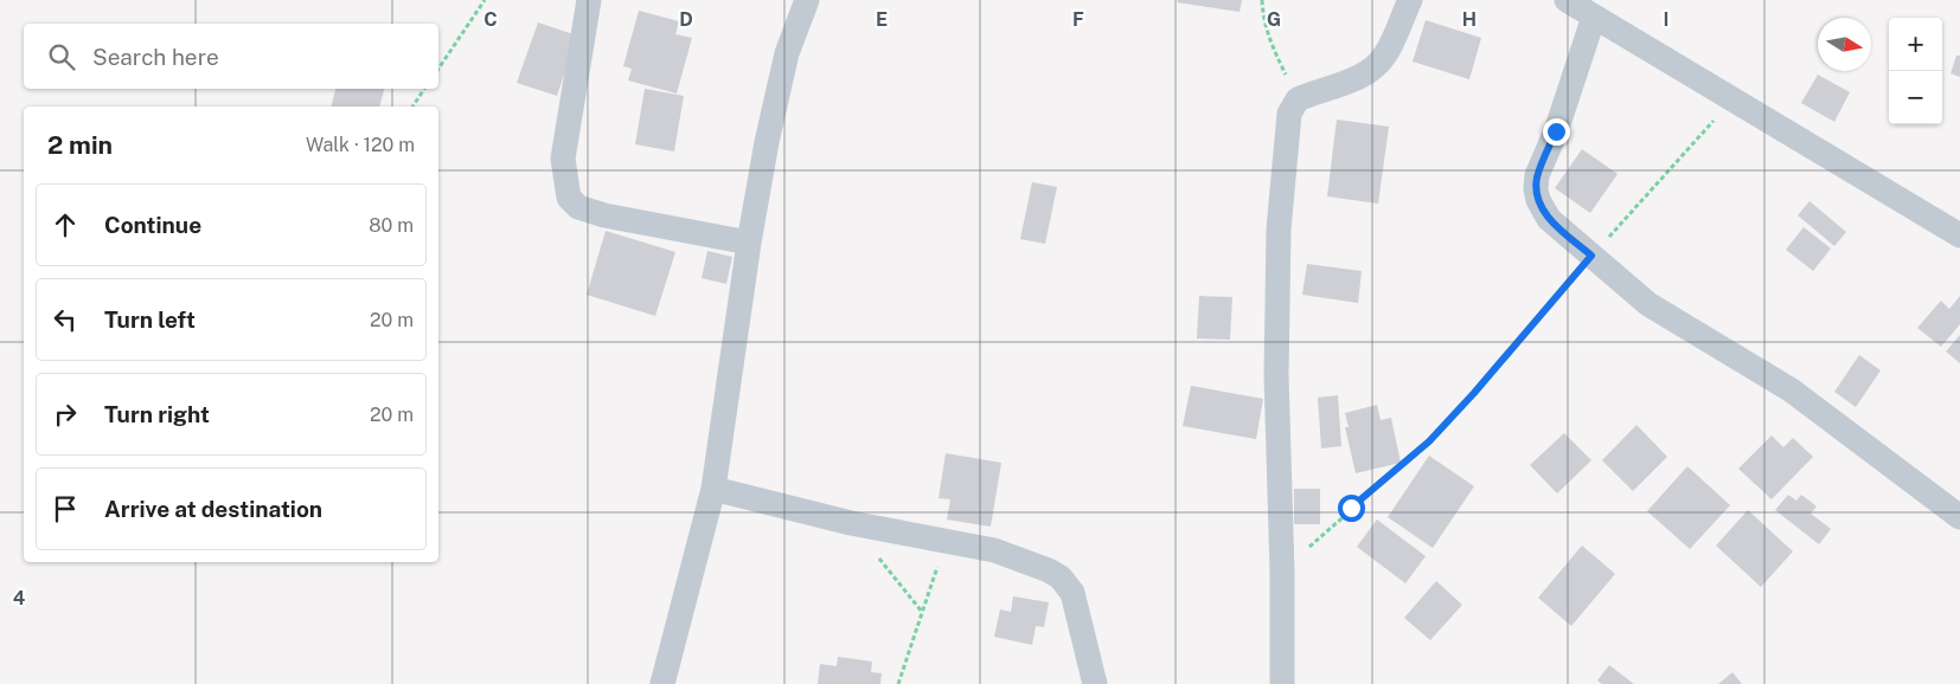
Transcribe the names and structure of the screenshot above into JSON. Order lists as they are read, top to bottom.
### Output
{
  "north": "right",
  "page": {
    "map_buttons": ["+", "−"],
    "search": "Search here",
    "heading": ["2 min", "Walk · 120 m"],
    "list": [
      ["Continue", "80 m"],
      ["Turn left", "20 m"],
      ["Turn right", "20 m"],
      "Arrive at destination"
    ]
  },
  "grid": {
    "columns": [
      "C",
      "D",
      "E",
      "F",
      "G",
      "H",
      "I"
    ],
    "rows": ["4"]
  }
}
